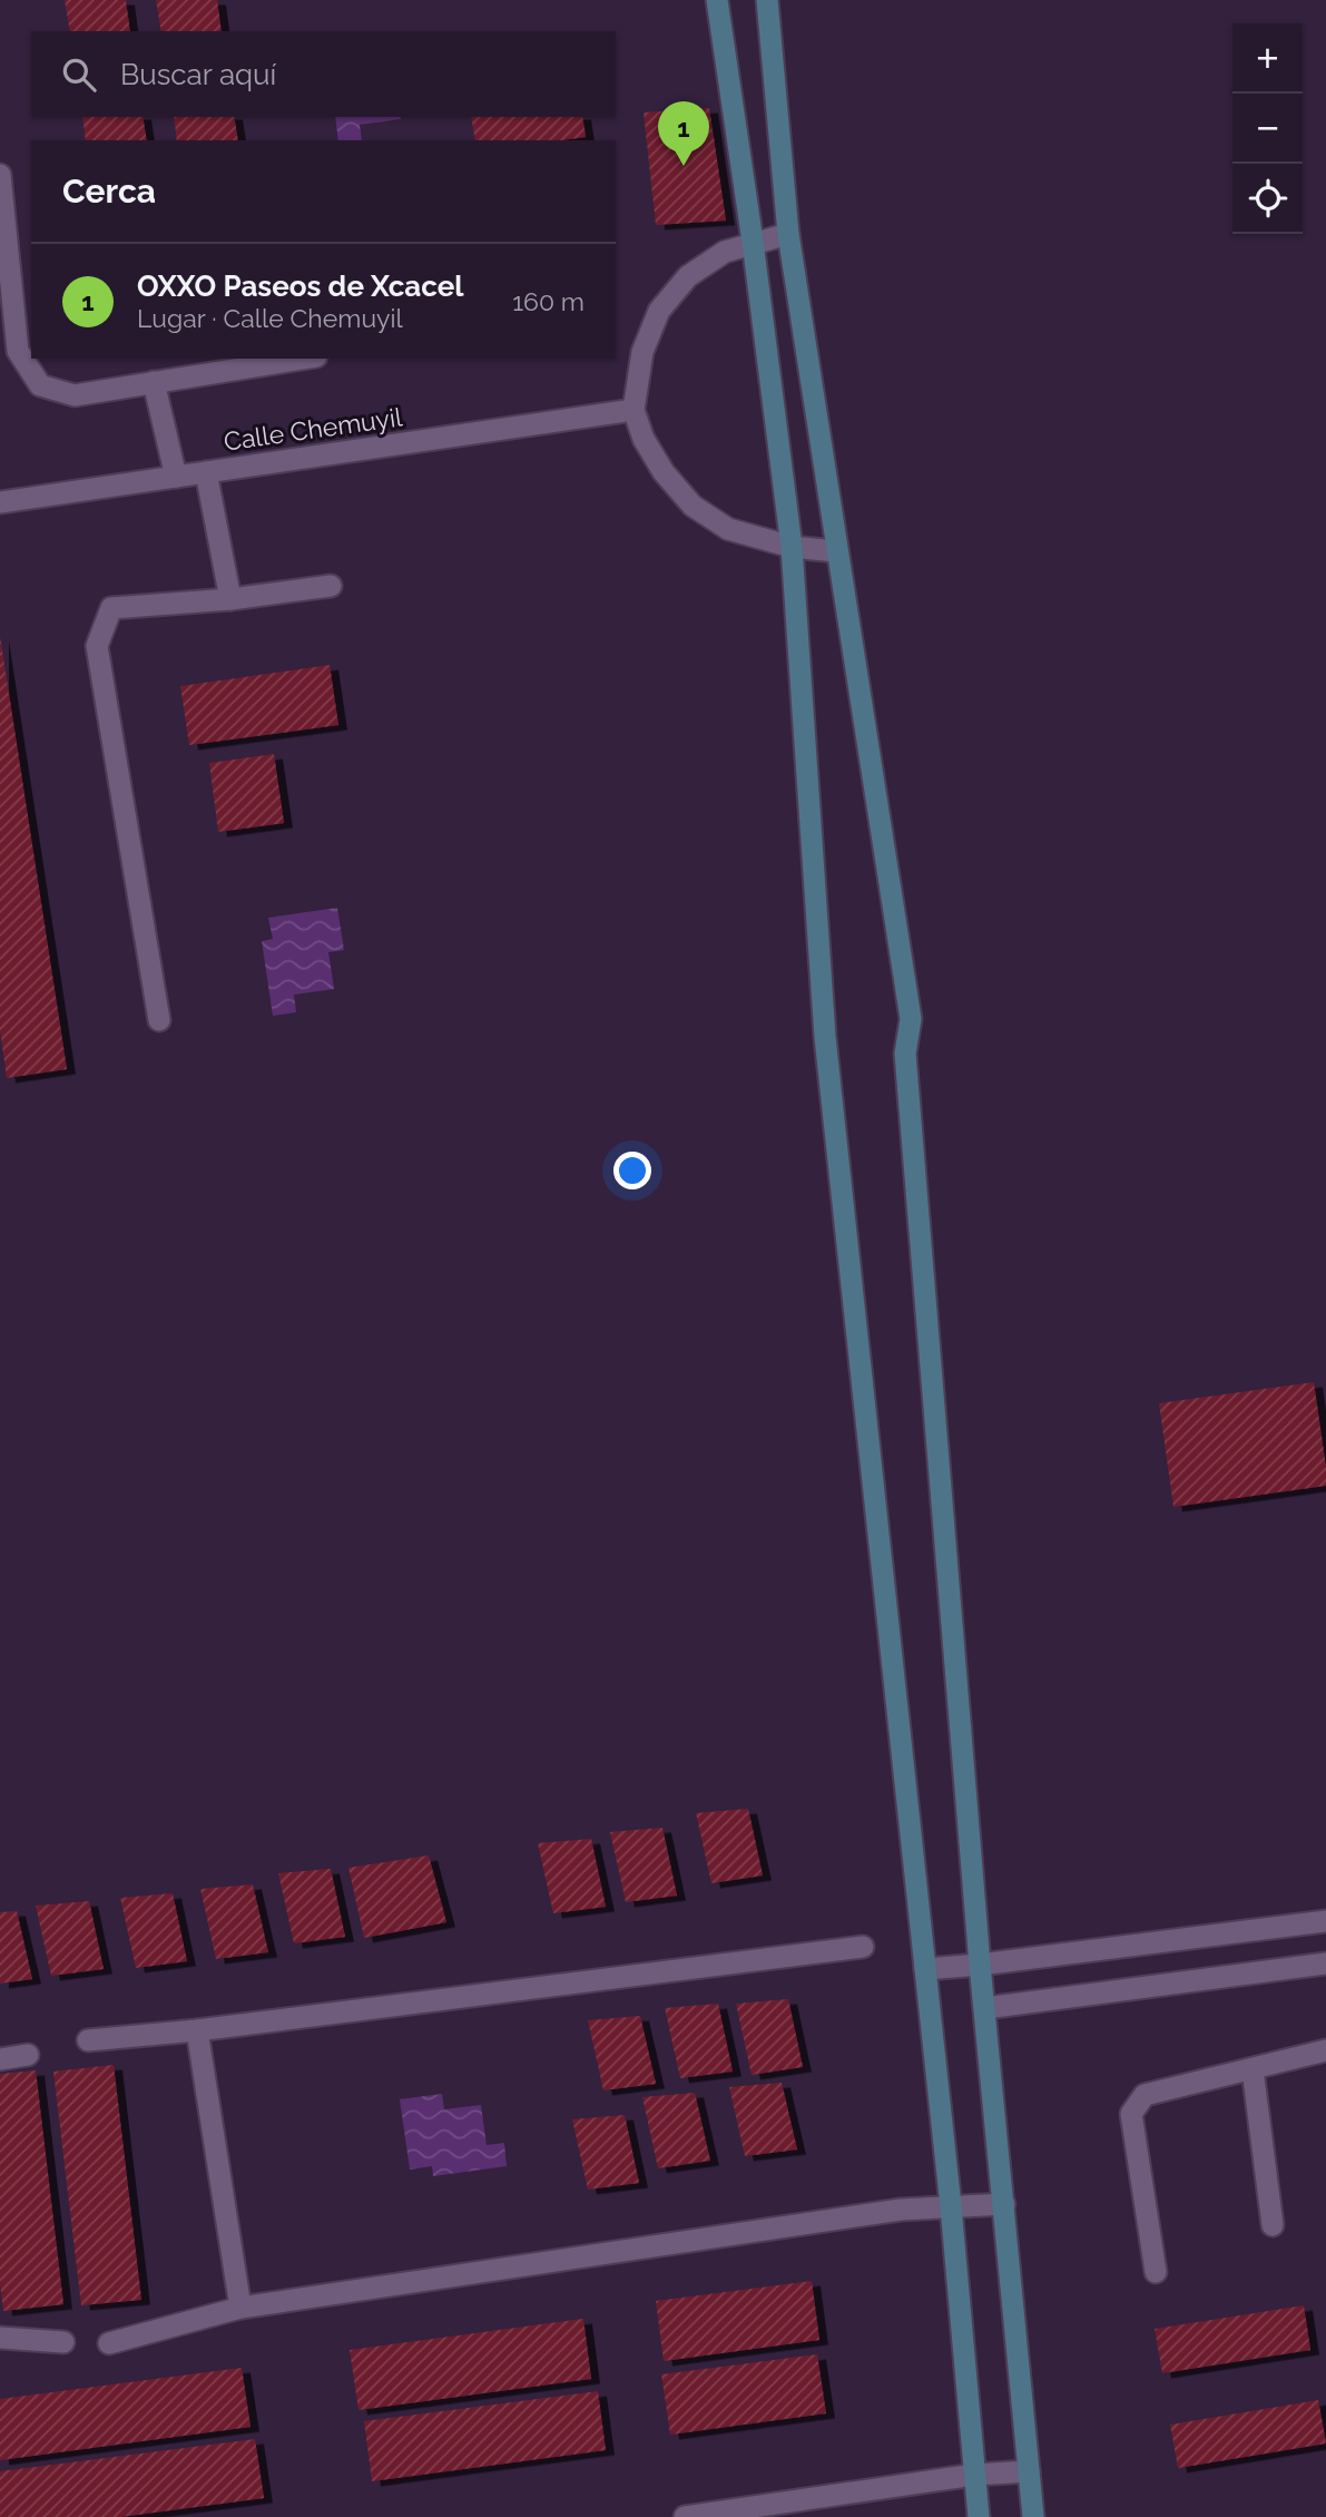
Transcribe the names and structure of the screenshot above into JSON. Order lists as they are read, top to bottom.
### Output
{
  "streets": {
    "street": ["Calle Chemuyil"]
  },
  "page": {
    "map_buttons": ["+", "−"],
    "search": "Buscar aquí",
    "pins": "1",
    "heading": "Cerca",
    "list": [
      {
        "mark": "1",
        "name": "OXXO Paseos de Xcacel",
        "note": "Lugar · Calle Chemuyil",
        "value": "160 m"
      }
    ]
  }
}
